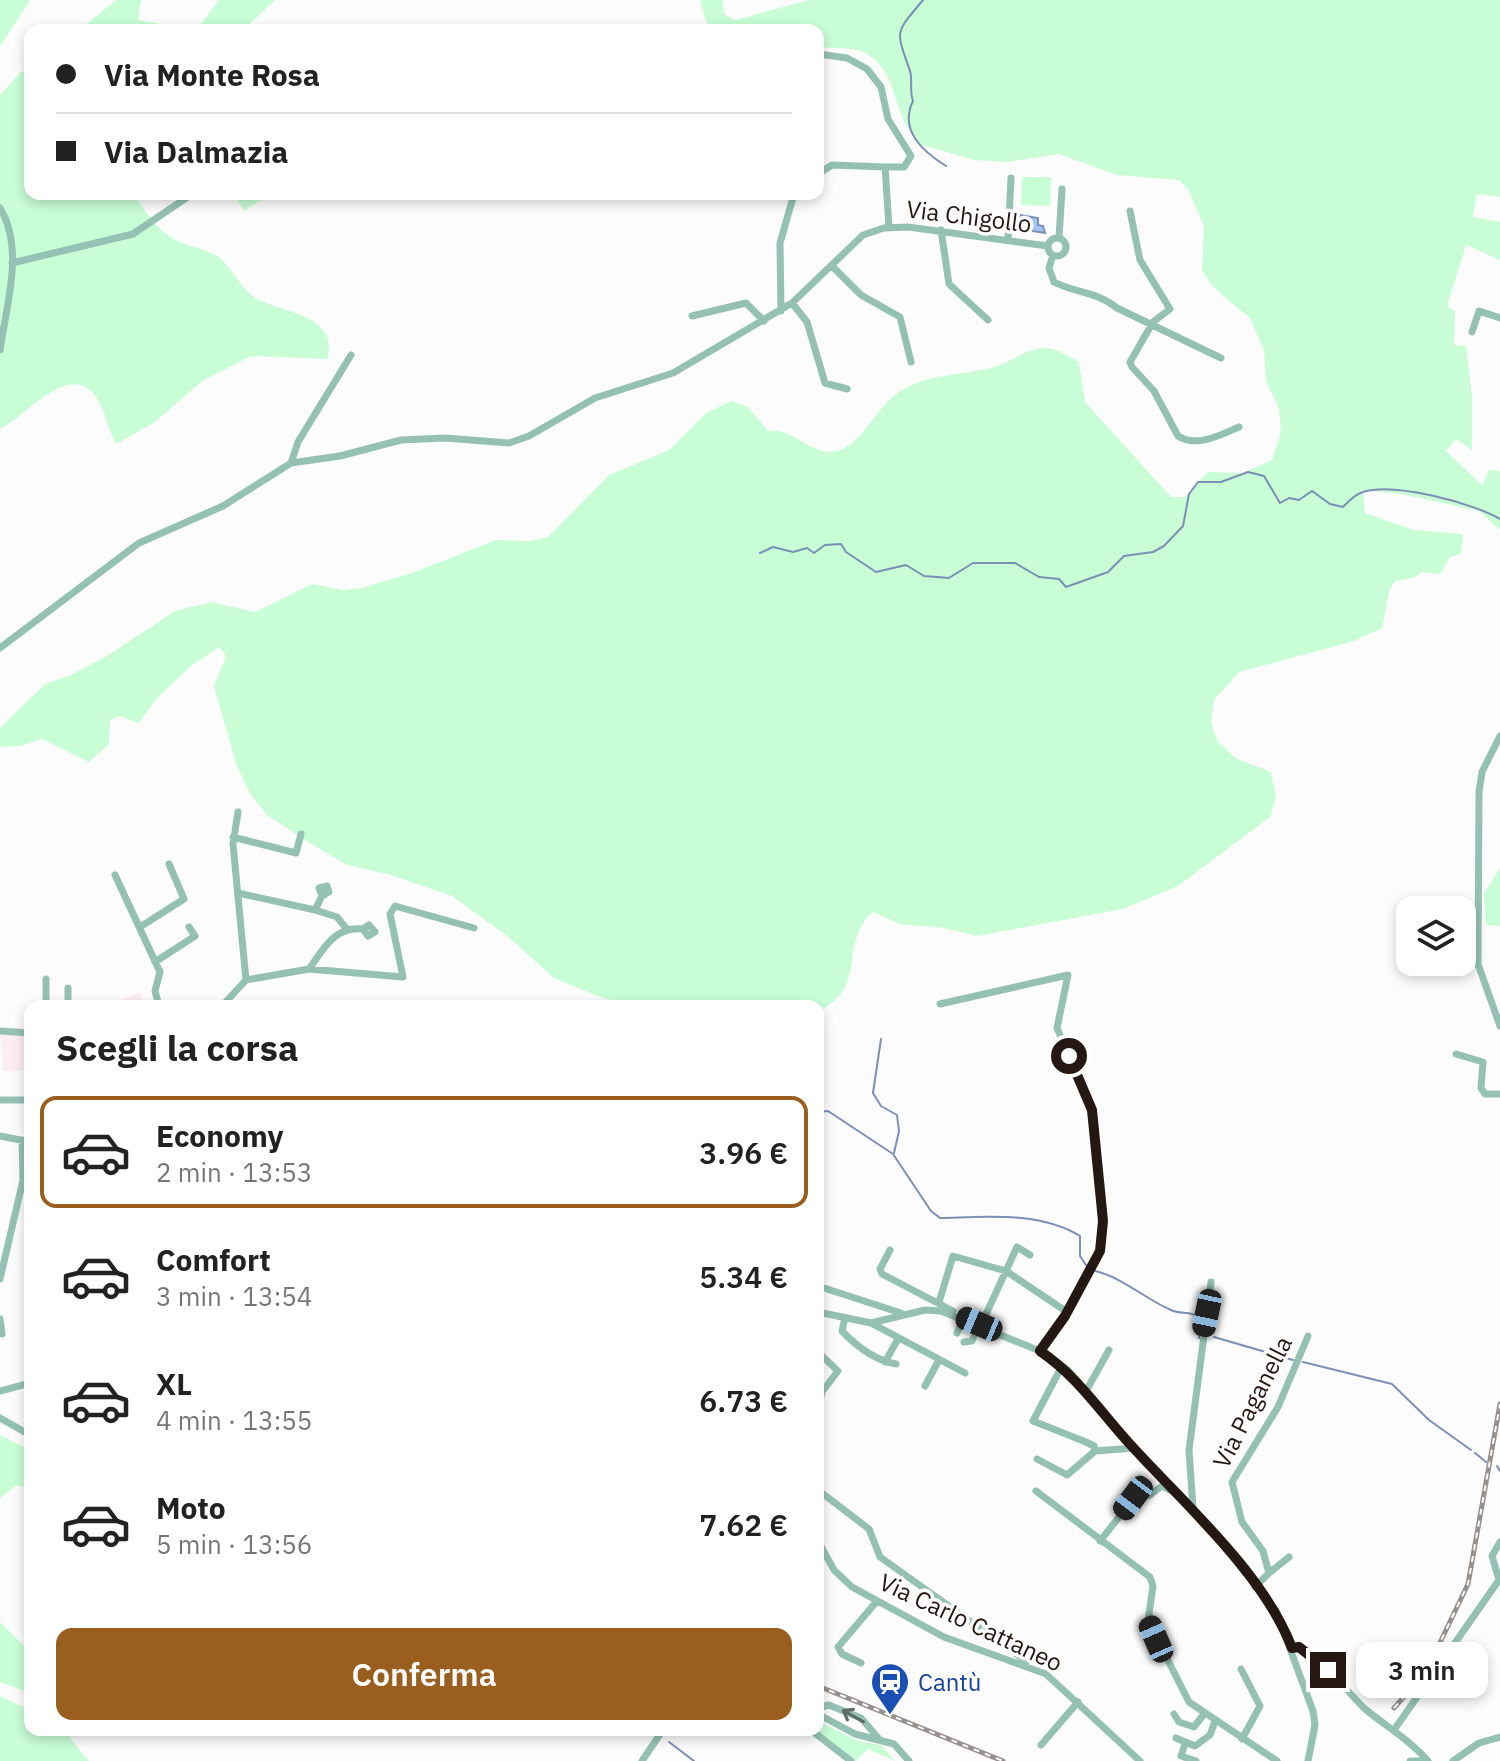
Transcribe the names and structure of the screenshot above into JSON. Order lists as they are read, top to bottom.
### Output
{
  "streets": {
    "street": ["Via Chigollo", "Via Paganella", "Via Carlo Cattaneo"]
  },
  "places": {
    "station": ["Cantù"]
  },
  "page": {
    "banner": ["Via Monte Rosa", "Via Dalmazia"],
    "heading": "Scegli la corsa",
    "list": [
      {
        "name": "Economy",
        "note": "2 min · 13:53",
        "value": "3.96 €"
      },
      {
        "name": "Comfort",
        "note": "3 min · 13:54",
        "value": "5.34 €"
      },
      {
        "name": "XL",
        "note": "4 min · 13:55",
        "value": "6.73 €"
      },
      {
        "name": "Moto",
        "note": "5 min · 13:56",
        "value": "7.62 €"
      }
    ],
    "buttons": "Conferma",
    "bubble": "3 min"
  }
}
